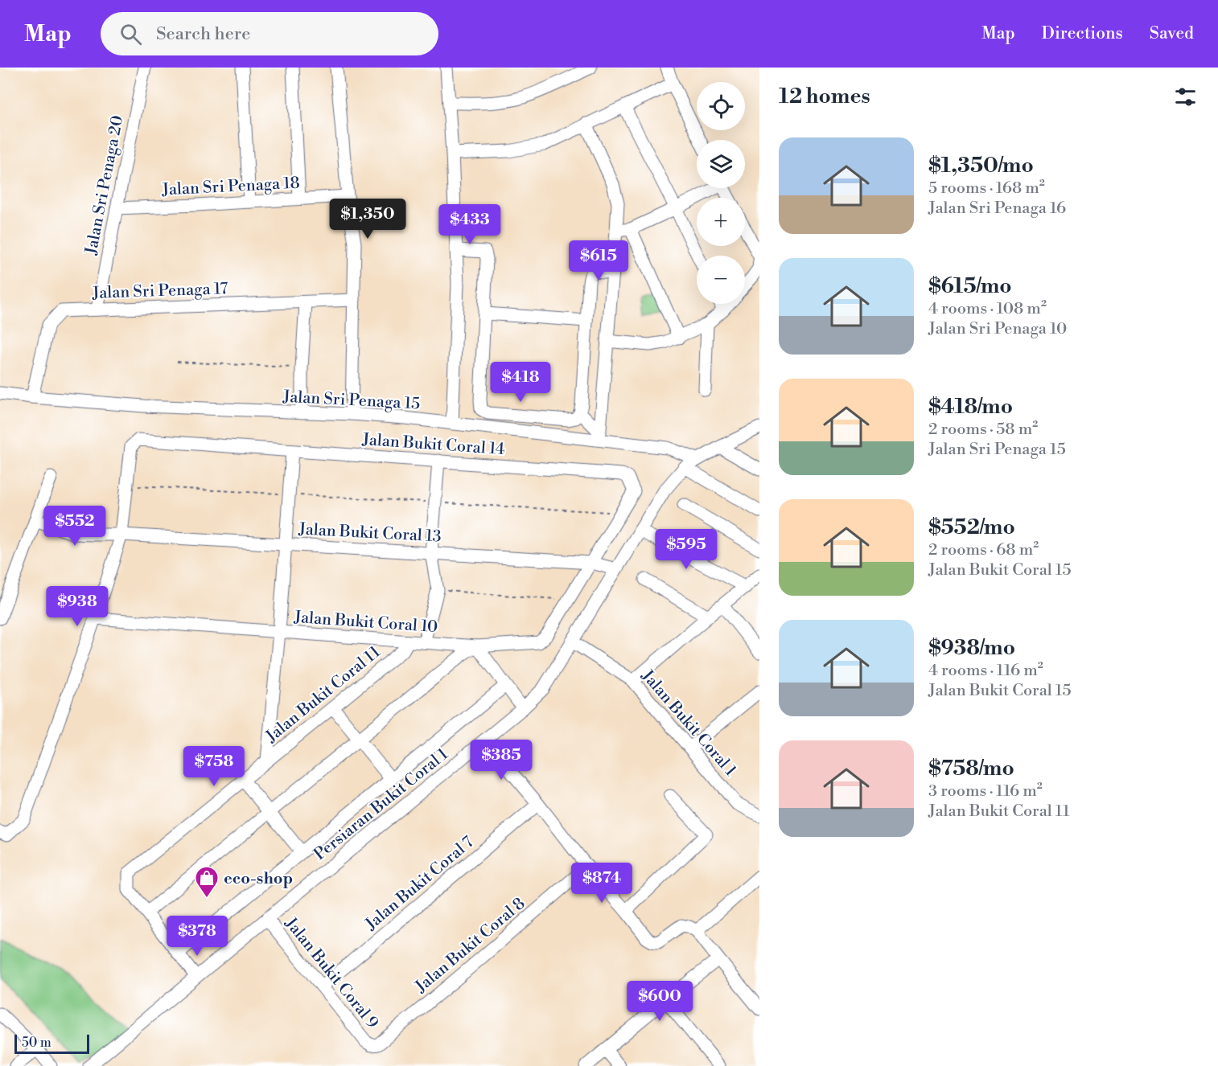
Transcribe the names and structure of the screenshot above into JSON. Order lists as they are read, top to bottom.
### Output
{
  "streets": {
    "street": [
      "Jalan Sri Penaga 20",
      "Jalan Sri Penaga 18",
      "Jalan Sri Penaga 17",
      "Jalan Sri Penaga 15",
      "Jalan Bukit Coral 14",
      "Jalan Bukit Coral 13",
      "Jalan Bukit Coral 10",
      "Jalan Bukit Coral 11",
      "Jalan Bukit Coral 1",
      "Persiaran Bukit Coral 1",
      "Jalan Bukit Coral 7",
      "Jalan Bukit Coral 8",
      "Jalan Bukit Coral 9"
    ]
  },
  "crossings": [
    ["Jalan Sri Penaga 20", "Jalan Sri Penaga 18"],
    ["Jalan Sri Penaga 20", "Jalan Sri Penaga 17"],
    ["Jalan Sri Penaga 17", "Jalan Sri Penaga 15"],
    ["Jalan Sri Penaga 15", "Persiaran Bukit Coral 1"],
    ["Jalan Bukit Coral 14", "Jalan Bukit Coral 13"],
    ["Jalan Bukit Coral 14", "Jalan Bukit Coral 10"],
    ["Jalan Bukit Coral 13", "Jalan Bukit Coral 10"],
    ["Jalan Bukit Coral 13", "Persiaran Bukit Coral 1"],
    ["Jalan Bukit Coral 10", "Jalan Bukit Coral 11"],
    ["Jalan Bukit Coral 11", "Persiaran Bukit Coral 1"],
    ["Jalan Bukit Coral 1", "Persiaran Bukit Coral 1"],
    ["Persiaran Bukit Coral 1", "Jalan Bukit Coral 9"],
    ["Jalan Bukit Coral 7", "Jalan Bukit Coral 9"],
    ["Jalan Bukit Coral 8", "Jalan Bukit Coral 9"]
  ],
  "places": {
    "shop": ["eco-shop"]
  },
  "scale_bar": "50 m",
  "page": {
    "header": "Map",
    "search": "Search here",
    "nav": ["Map", "Directions", "Saved"],
    "heading": "12 homes",
    "map_buttons": ["+", "−"],
    "list": [
      {
        "name": "$1,350/mo",
        "note": "5 rooms · 168 m² · Jalan Sri Penaga 16"
      },
      {
        "name": "$615/mo",
        "note": "4 rooms · 108 m² · Jalan Sri Penaga 10"
      },
      {
        "name": "$418/mo",
        "note": "2 rooms · 58 m² · Jalan Sri Penaga 15"
      },
      {
        "name": "$552/mo",
        "note": "2 rooms · 68 m² · Jalan Bukit Coral 15"
      },
      {
        "name": "$938/mo",
        "note": "4 rooms · 116 m² · Jalan Bukit Coral 15"
      },
      {
        "name": "$758/mo",
        "note": "3 rooms · 116 m² · Jalan Bukit Coral 11"
      }
    ],
    "price": [
      "$1,350",
      "$433",
      "$615",
      "$418",
      "$552",
      "$595",
      "$938",
      "$385",
      "$758",
      "$874",
      "$378",
      "$600"
    ],
    "scale": "50 m"
  }
}
